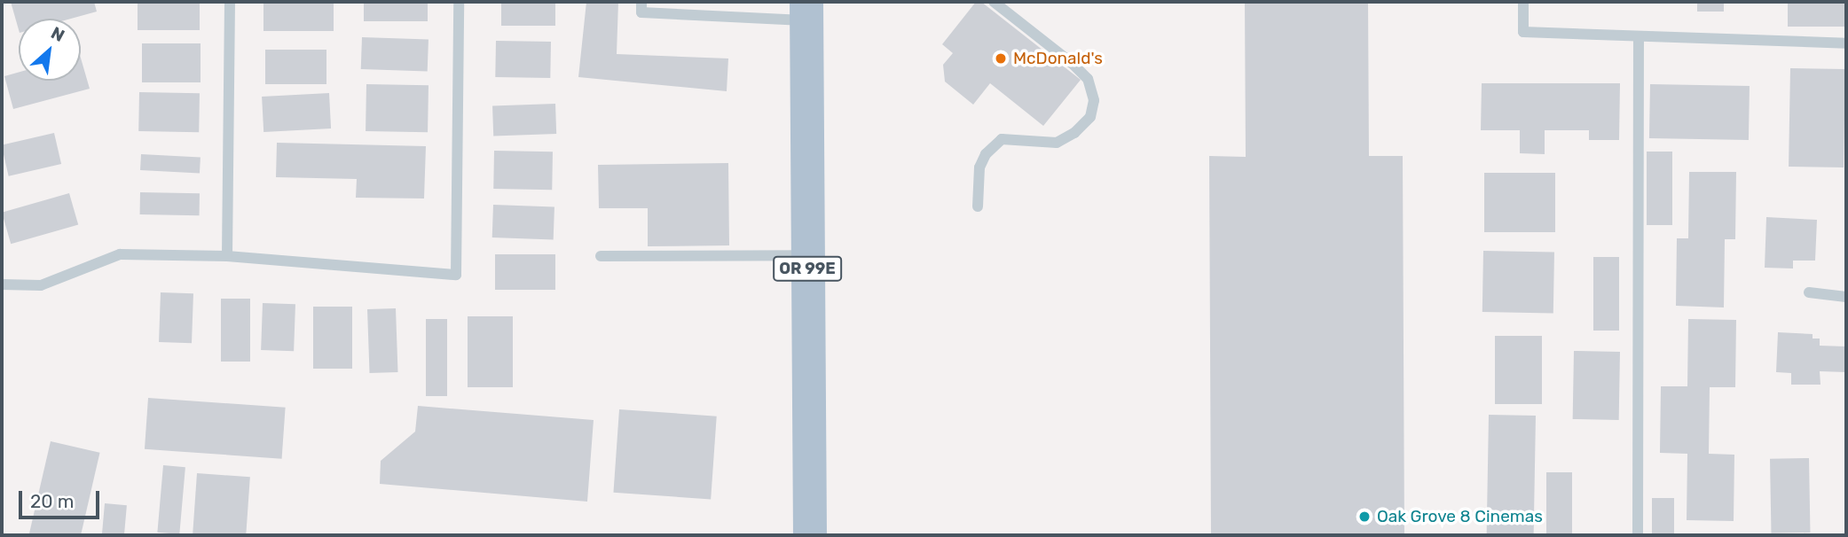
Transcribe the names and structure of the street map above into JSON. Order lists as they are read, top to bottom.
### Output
{
  "streets": {
    "main road": ["OR 99E"]
  },
  "places": ["McDonald's", "Oak Grove 8 Cinemas"],
  "scale_bar": "20 m",
  "north": "top right"
}
